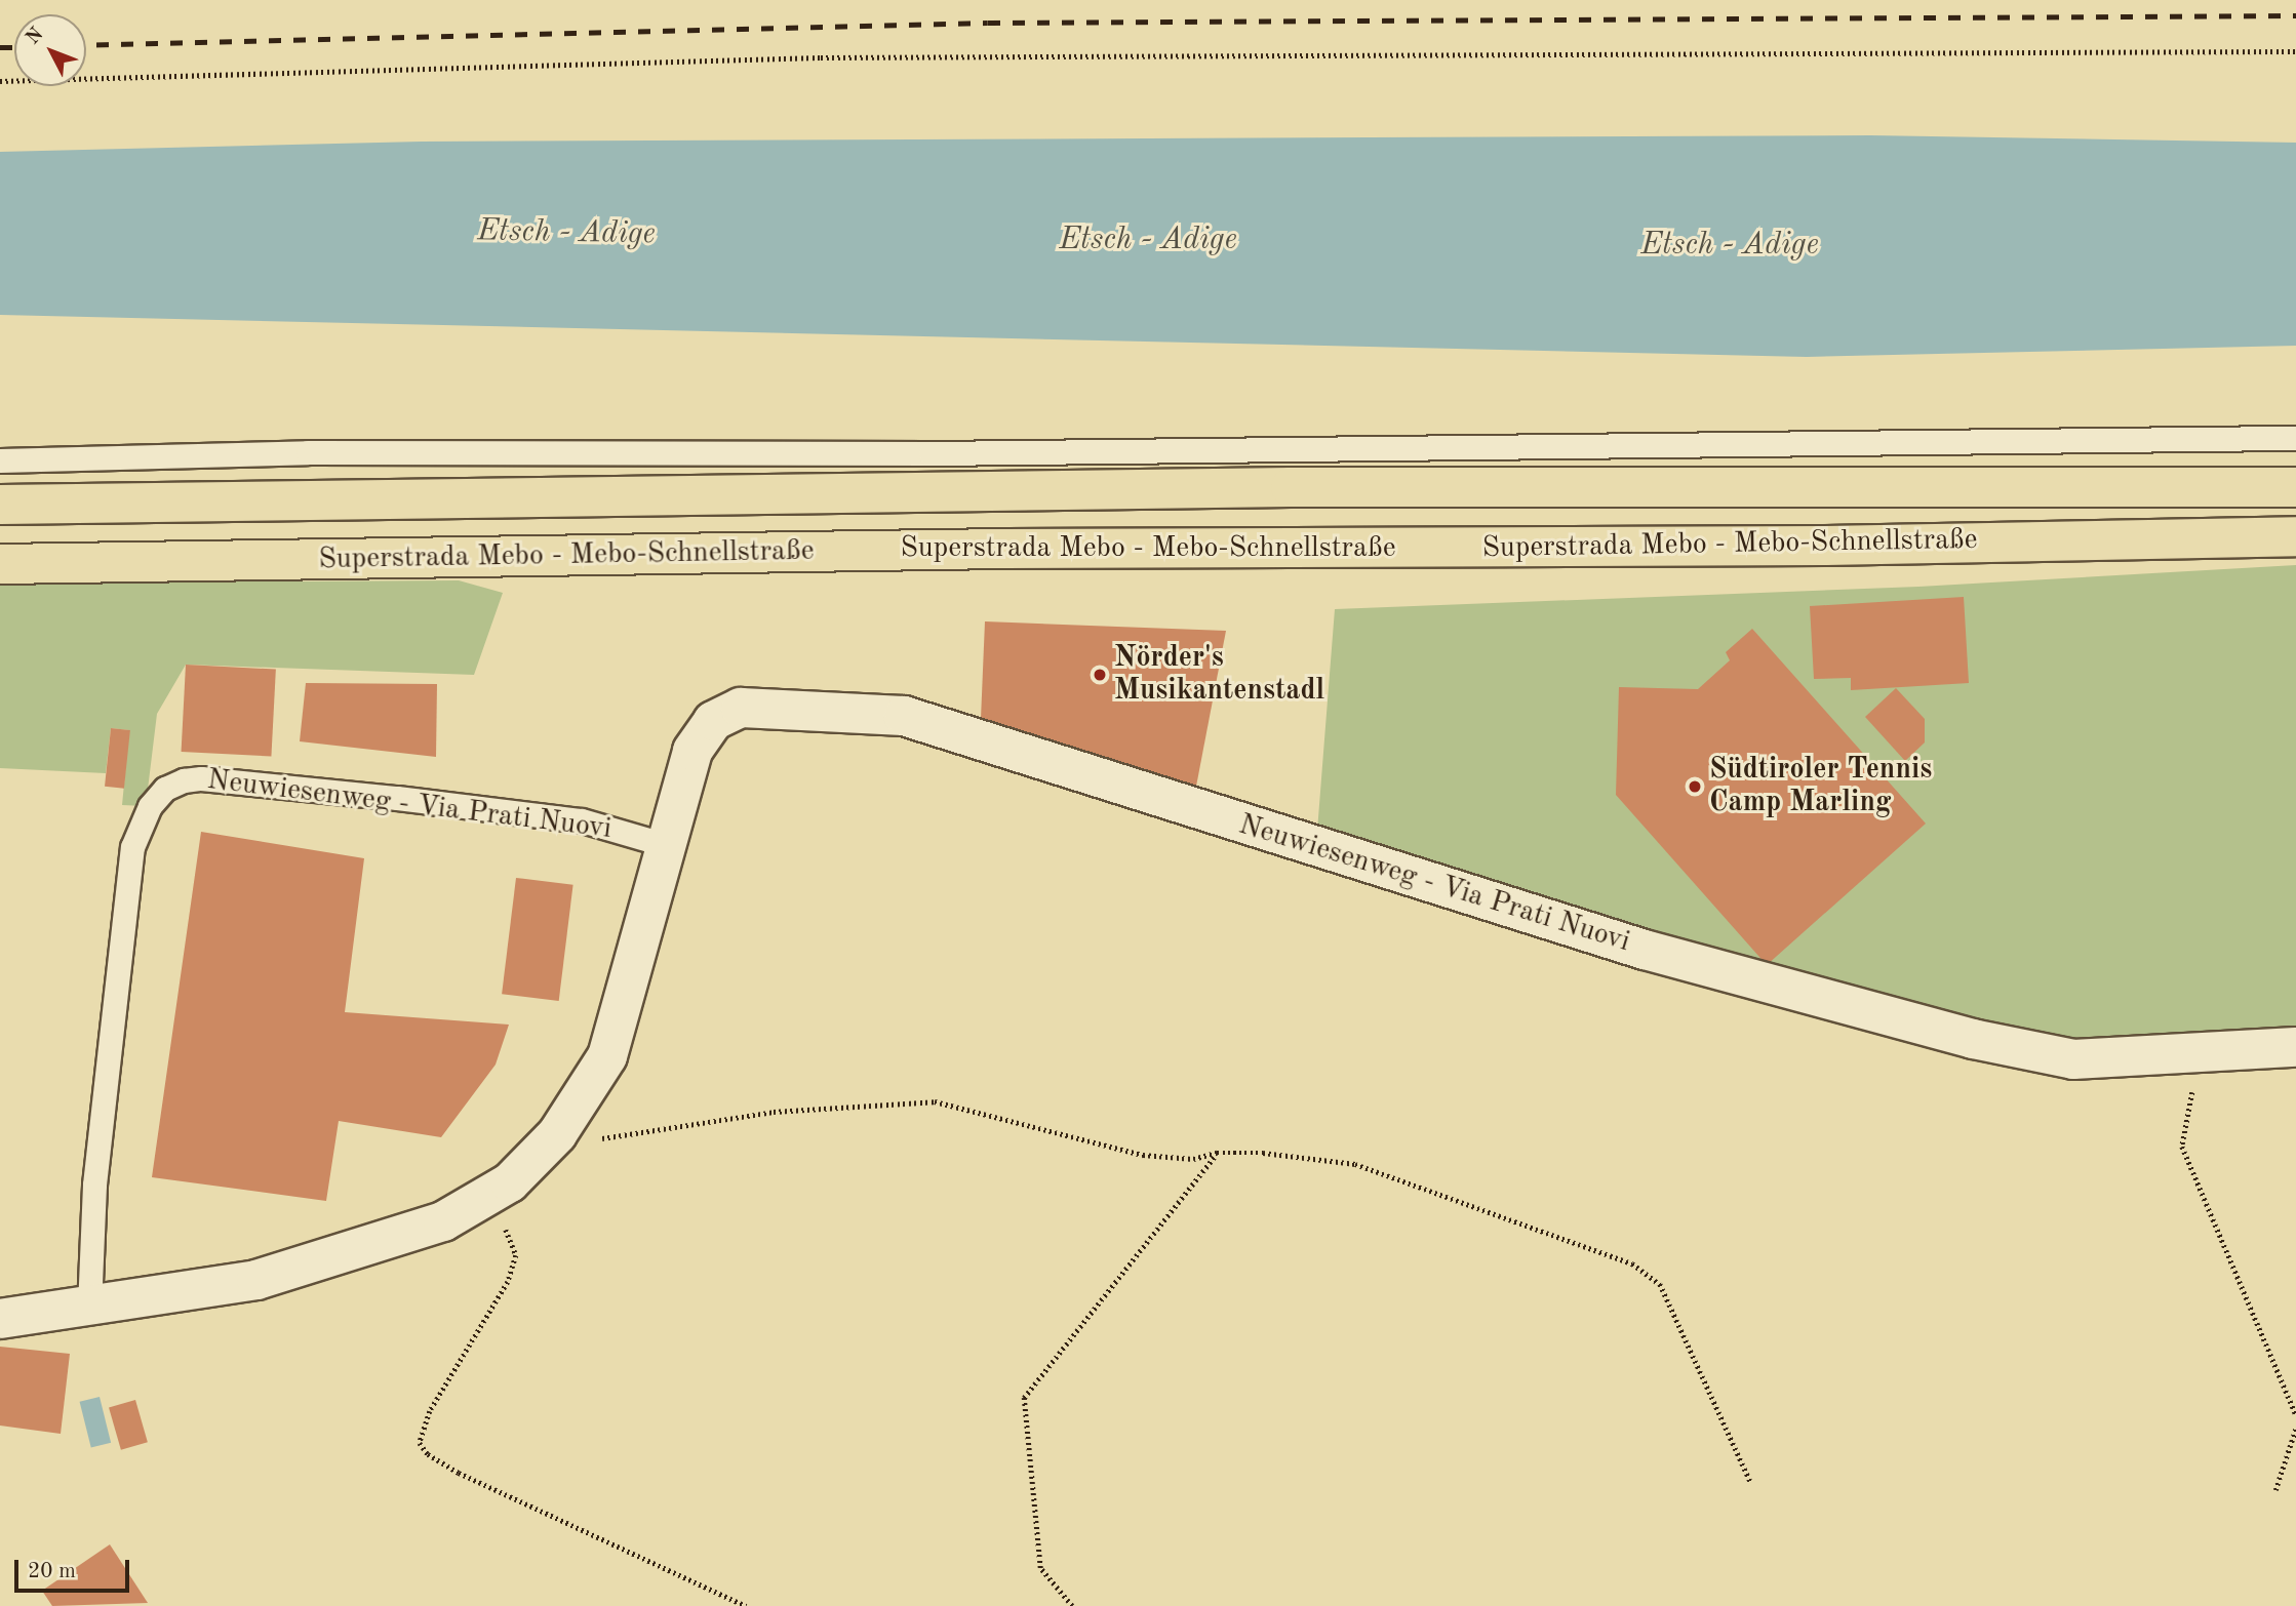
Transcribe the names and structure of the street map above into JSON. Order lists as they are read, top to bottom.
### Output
{
  "streets": {
    "highway": ["Superstrada Mebo - Mebo-Schnellstraße"],
    "street": ["Neuwiesenweg - Via Prati Nuovi"]
  },
  "water": ["Etsch - Adige"],
  "places": ["Nörder's Musikantenstadl", "Südtiroler Tennis Camp Marling"],
  "scale_bar": "20 m",
  "north": "top left"
}
